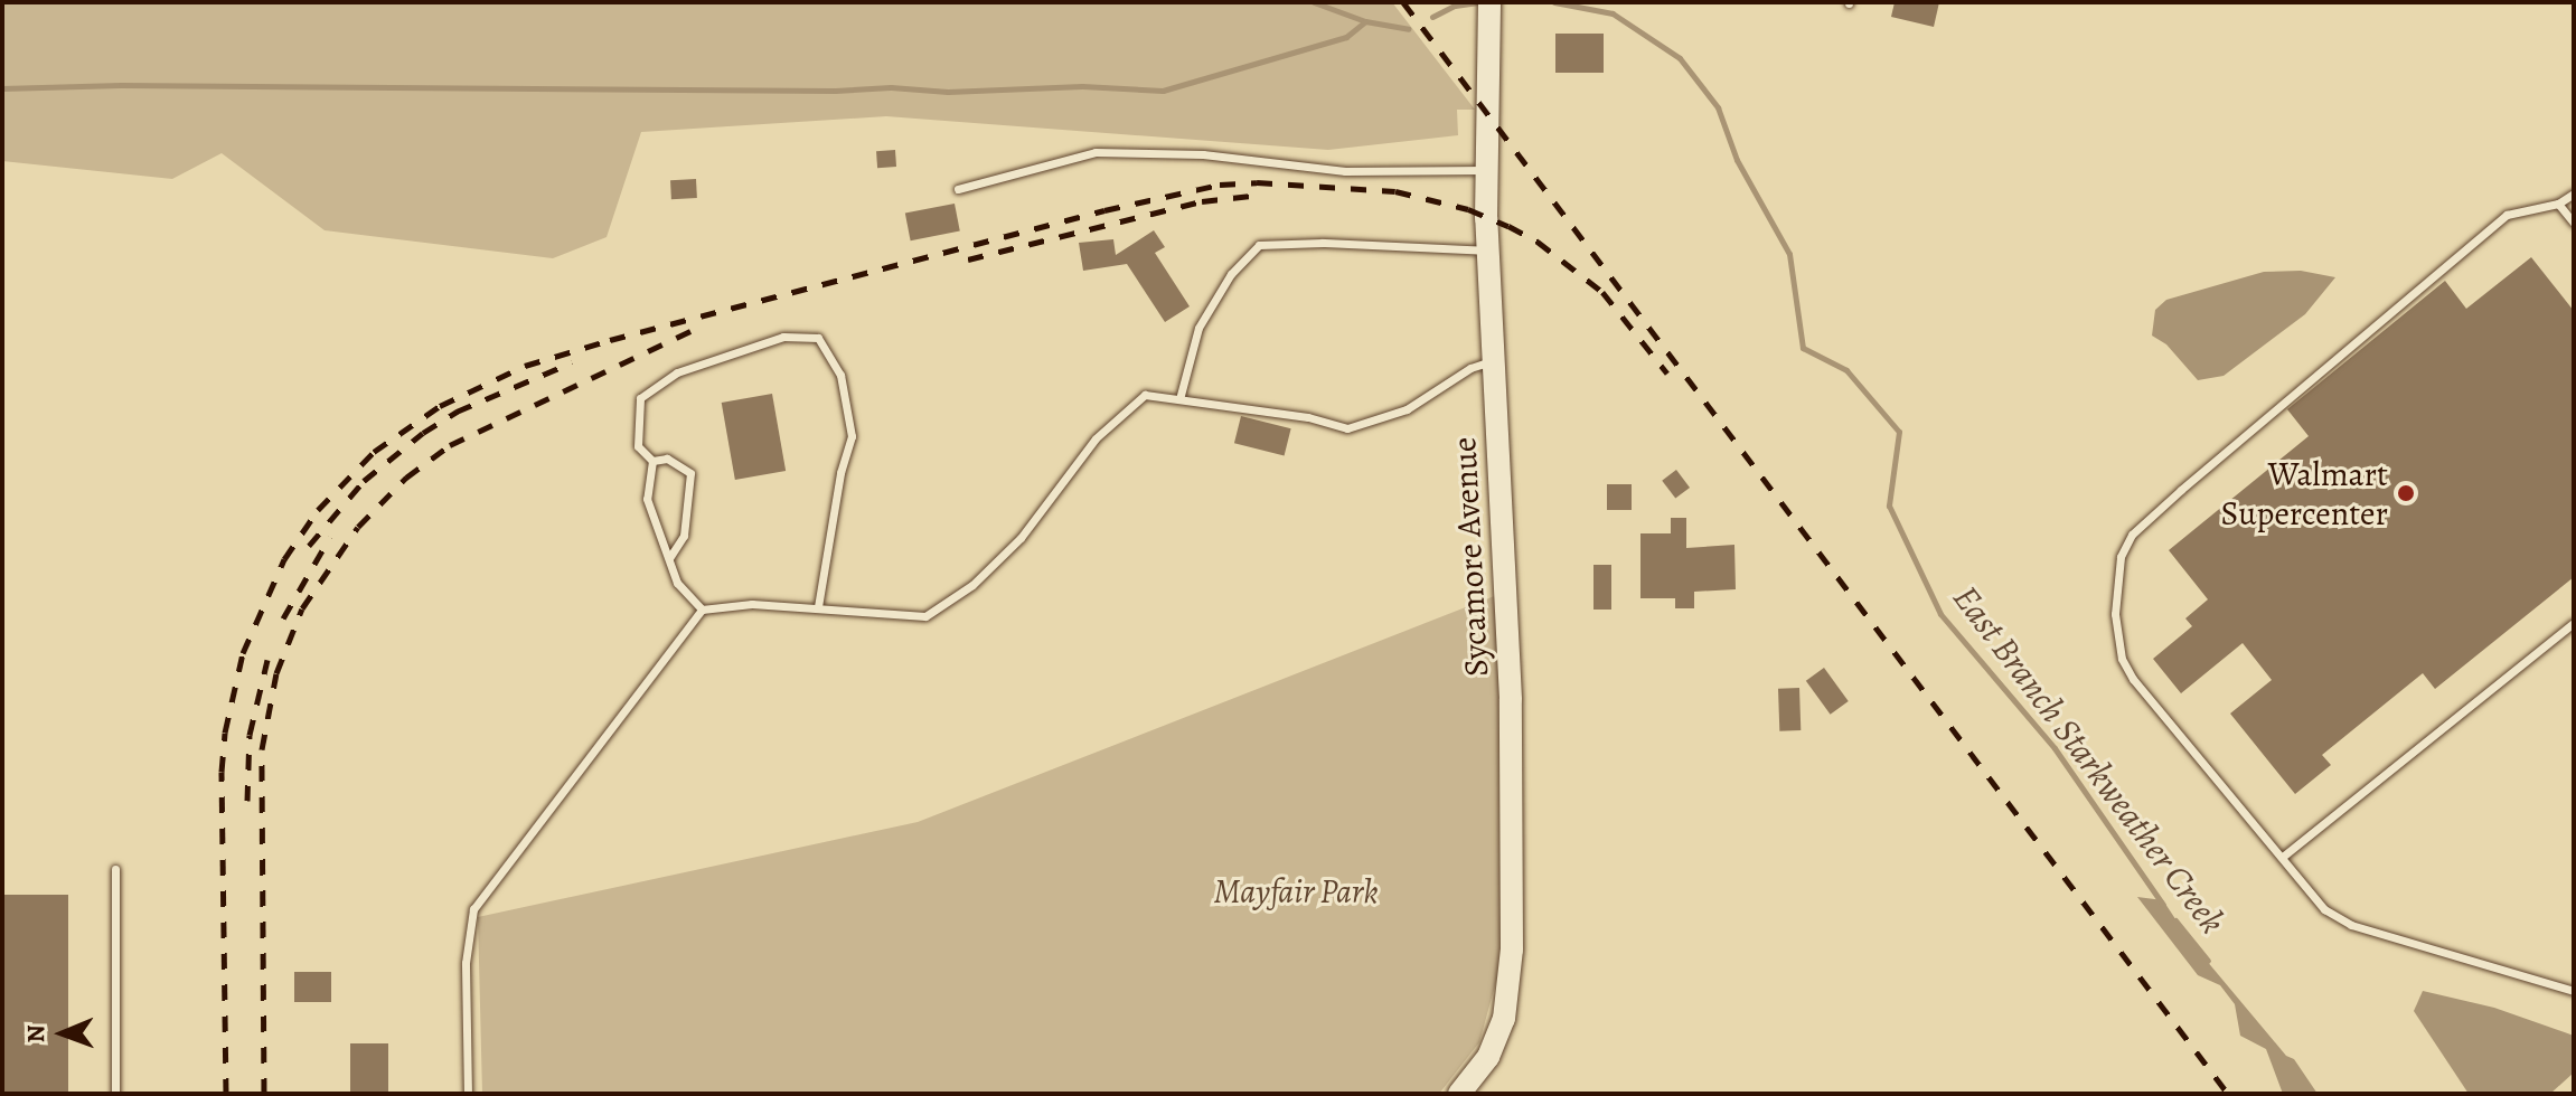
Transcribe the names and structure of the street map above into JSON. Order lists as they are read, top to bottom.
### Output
{
  "streets": {
    "street": ["Sycamore Avenue"]
  },
  "water": ["East Branch Starkweather Creek"],
  "parks": ["Mayfair Park"],
  "places": ["Walmart Supercenter"],
  "north": "left"
}
